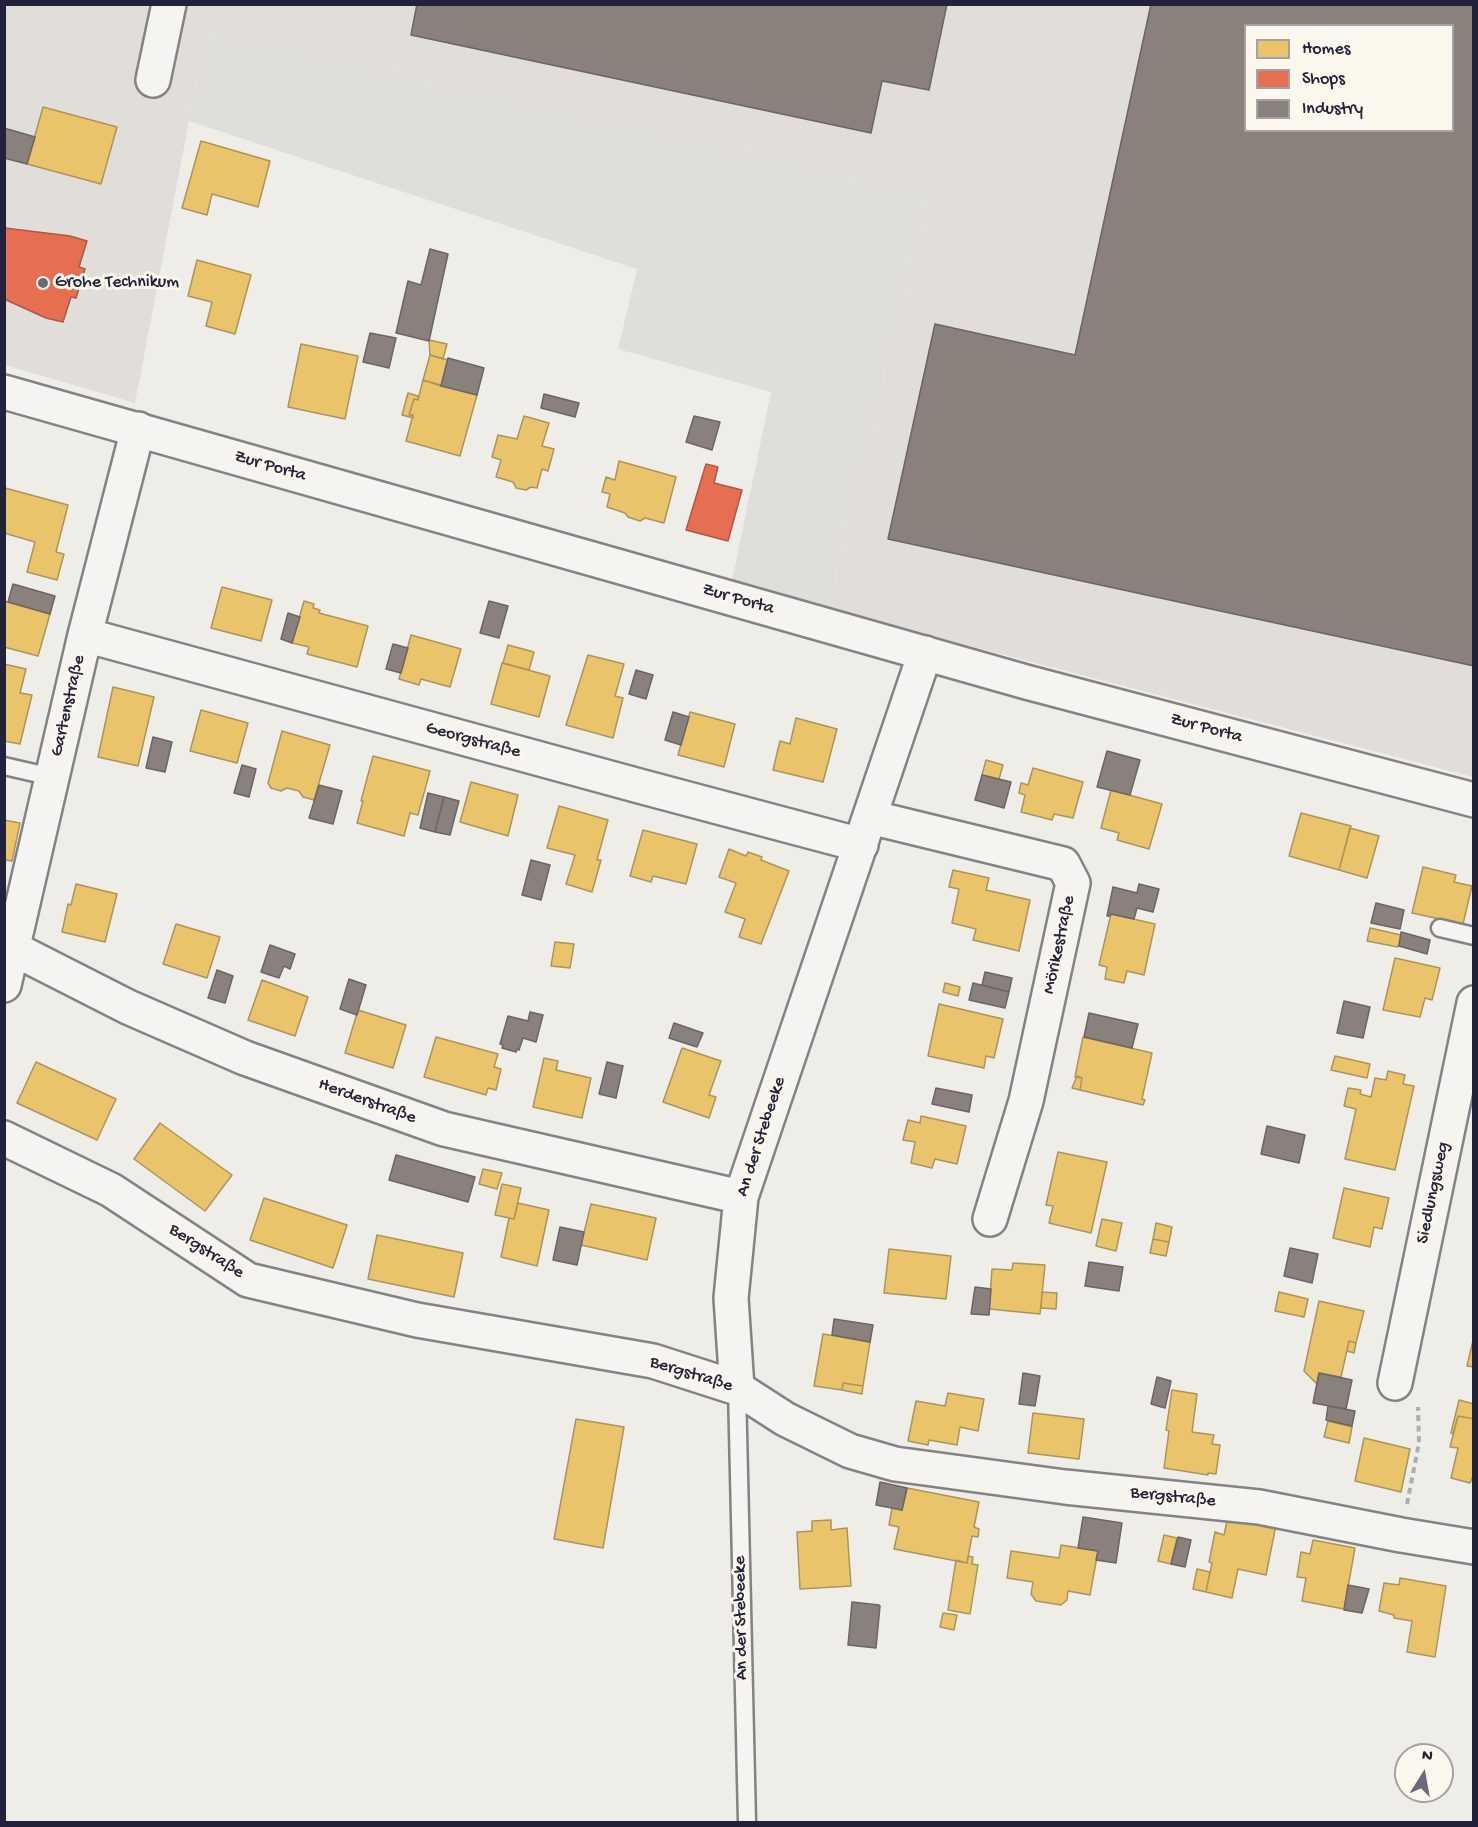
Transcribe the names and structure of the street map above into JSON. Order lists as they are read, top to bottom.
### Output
{
  "streets": {
    "street": [
      "Zur Porta",
      "Gartenstraße",
      "Georgstraße",
      "Mörikestraße",
      "Herderstraße",
      "An der Stebeeke",
      "Siedlungsweg",
      "Bergstraße"
    ]
  },
  "crossings": [
    ["Zur Porta", "Gartenstraße"],
    ["Zur Porta", "An der Stebeeke"],
    ["Gartenstraße", "Georgstraße"],
    ["Gartenstraße", "Herderstraße"],
    ["Georgstraße", "Mörikestraße"],
    ["Georgstraße", "An der Stebeeke"],
    ["Mörikestraße", "An der Stebeeke"],
    ["Herderstraße", "An der Stebeeke"],
    ["An der Stebeeke", "Bergstraße"]
  ],
  "places": ["Grohe Technikum"],
  "legend": ["Homes", "Shops", "Industry"],
  "north": "top"
}
